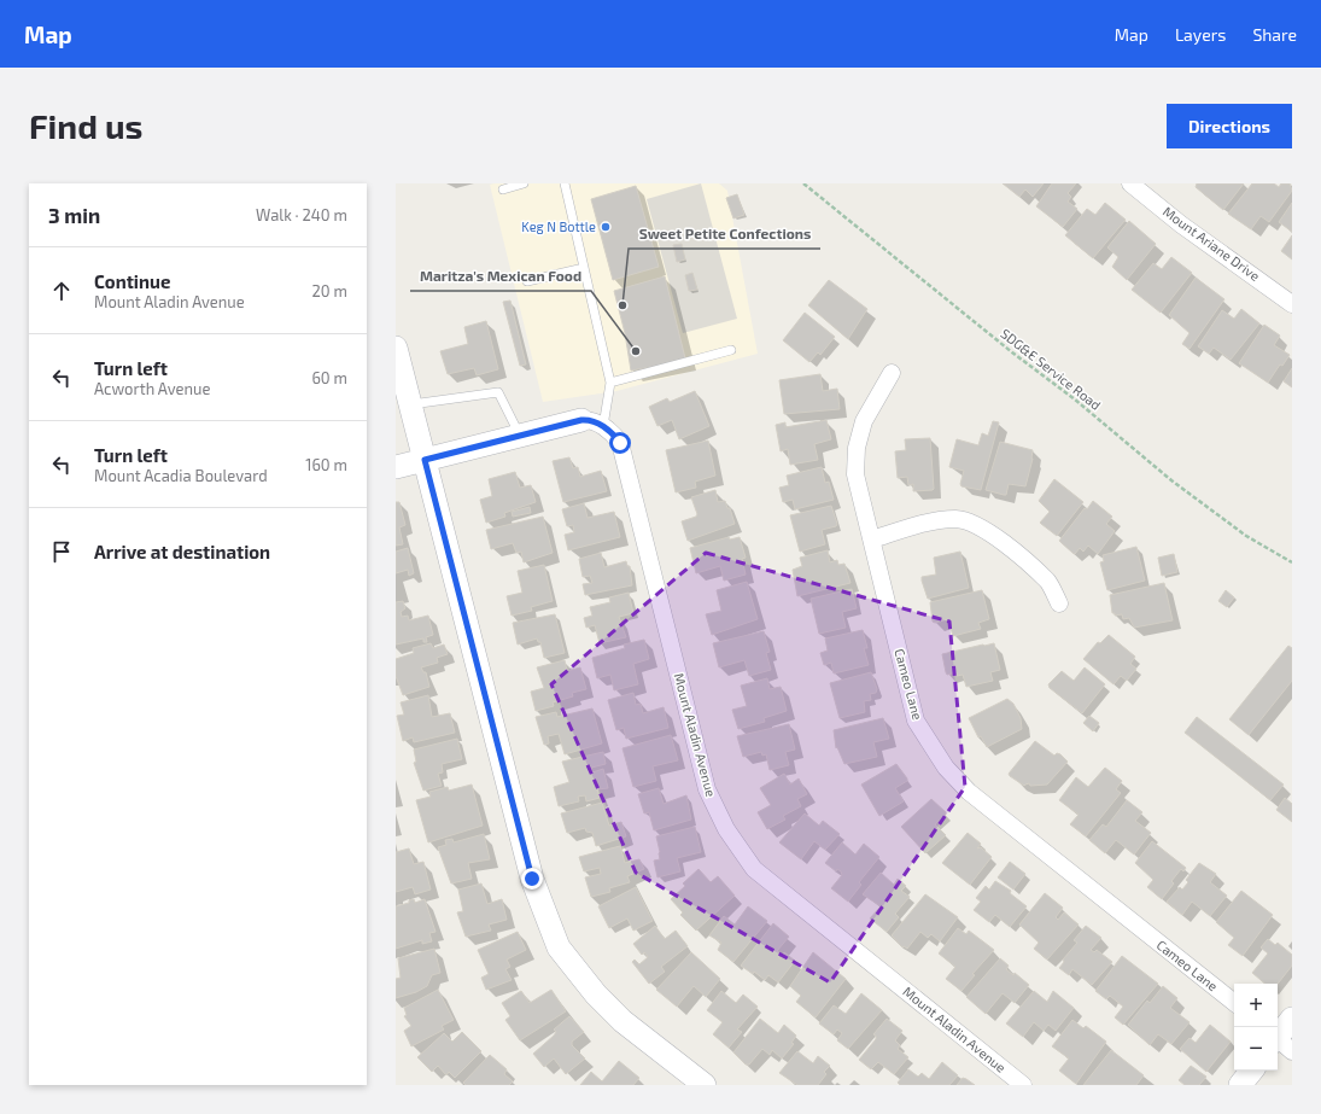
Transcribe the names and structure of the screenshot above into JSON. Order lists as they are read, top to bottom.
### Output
{
  "streets": {
    "street": ["Mount Ariane Drive", "Cameo Lane", "Mount Aladin Avenue"],
    "path": ["SDG&E Service Road"]
  },
  "places": ["Keg N Bottle", "Sweet Petite Confections", "Maritza's Mexican Food"],
  "page": {
    "header": "Map",
    "nav": ["Map", "Layers", "Share"],
    "buttons": "Directions",
    "title": "Find us",
    "heading": ["3 min", "Walk · 240 m"],
    "list": [
      ["Continue", "Mount Aladin Avenue", "20 m"],
      ["Turn left", "Acworth Avenue", "60 m"],
      ["Turn left", "Mount Acadia Boulevard", "160 m"],
      "Arrive at destination"
    ],
    "map_buttons": ["+", "−"]
  }
}
